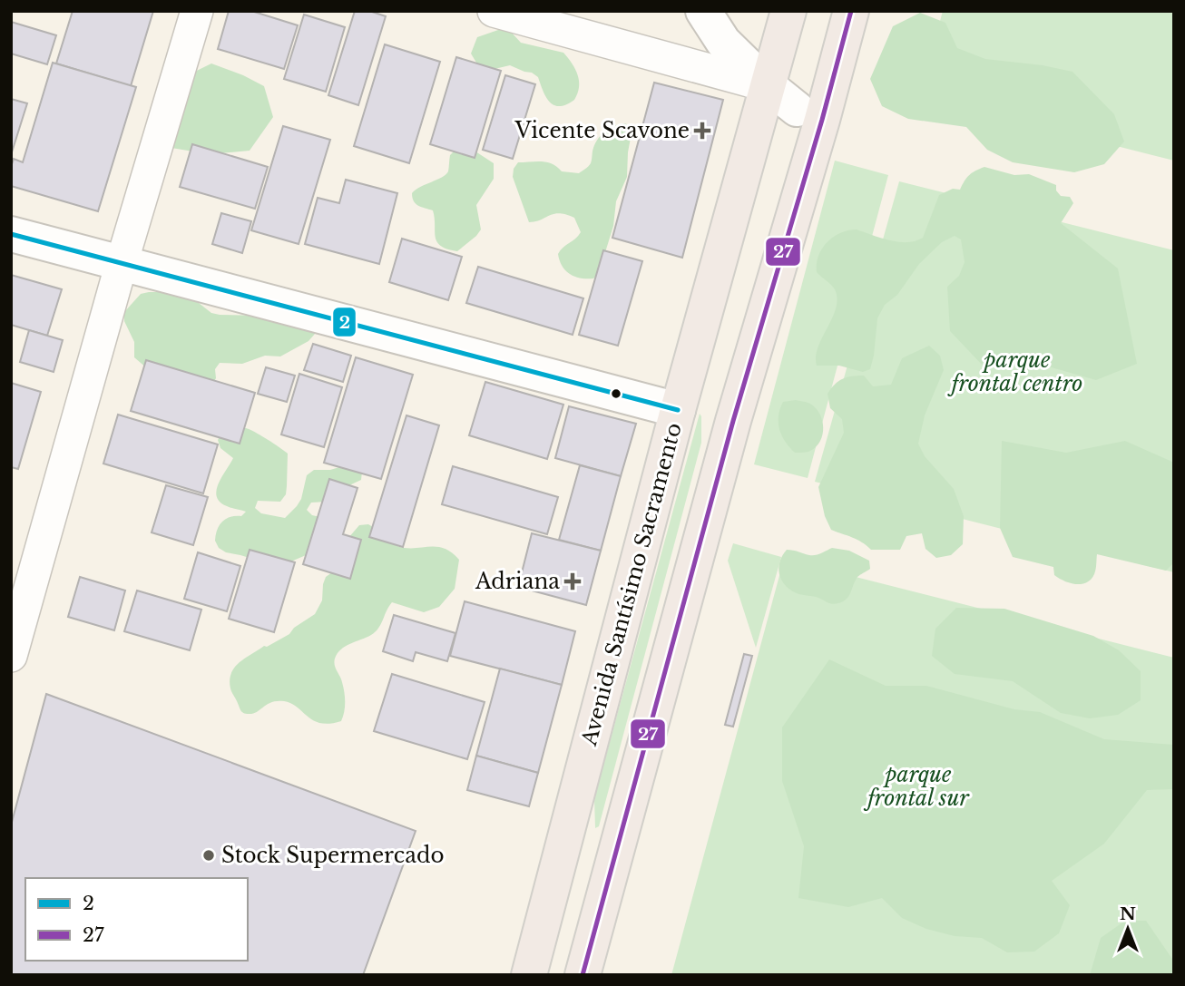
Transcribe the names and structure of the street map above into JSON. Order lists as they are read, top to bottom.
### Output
{
  "streets": {
    "main road": ["Avenida Santísimo Sacramento"]
  },
  "parks": ["parque frontal centro", "parque frontal sur"],
  "places": {
    "health": ["Vicente Scavone", "Adriana"],
    "other": ["Stock Supermercado"]
  },
  "lines": ["transit line 27", "transit line 2"],
  "legend": ["2", "27"],
  "north": "top"
}
